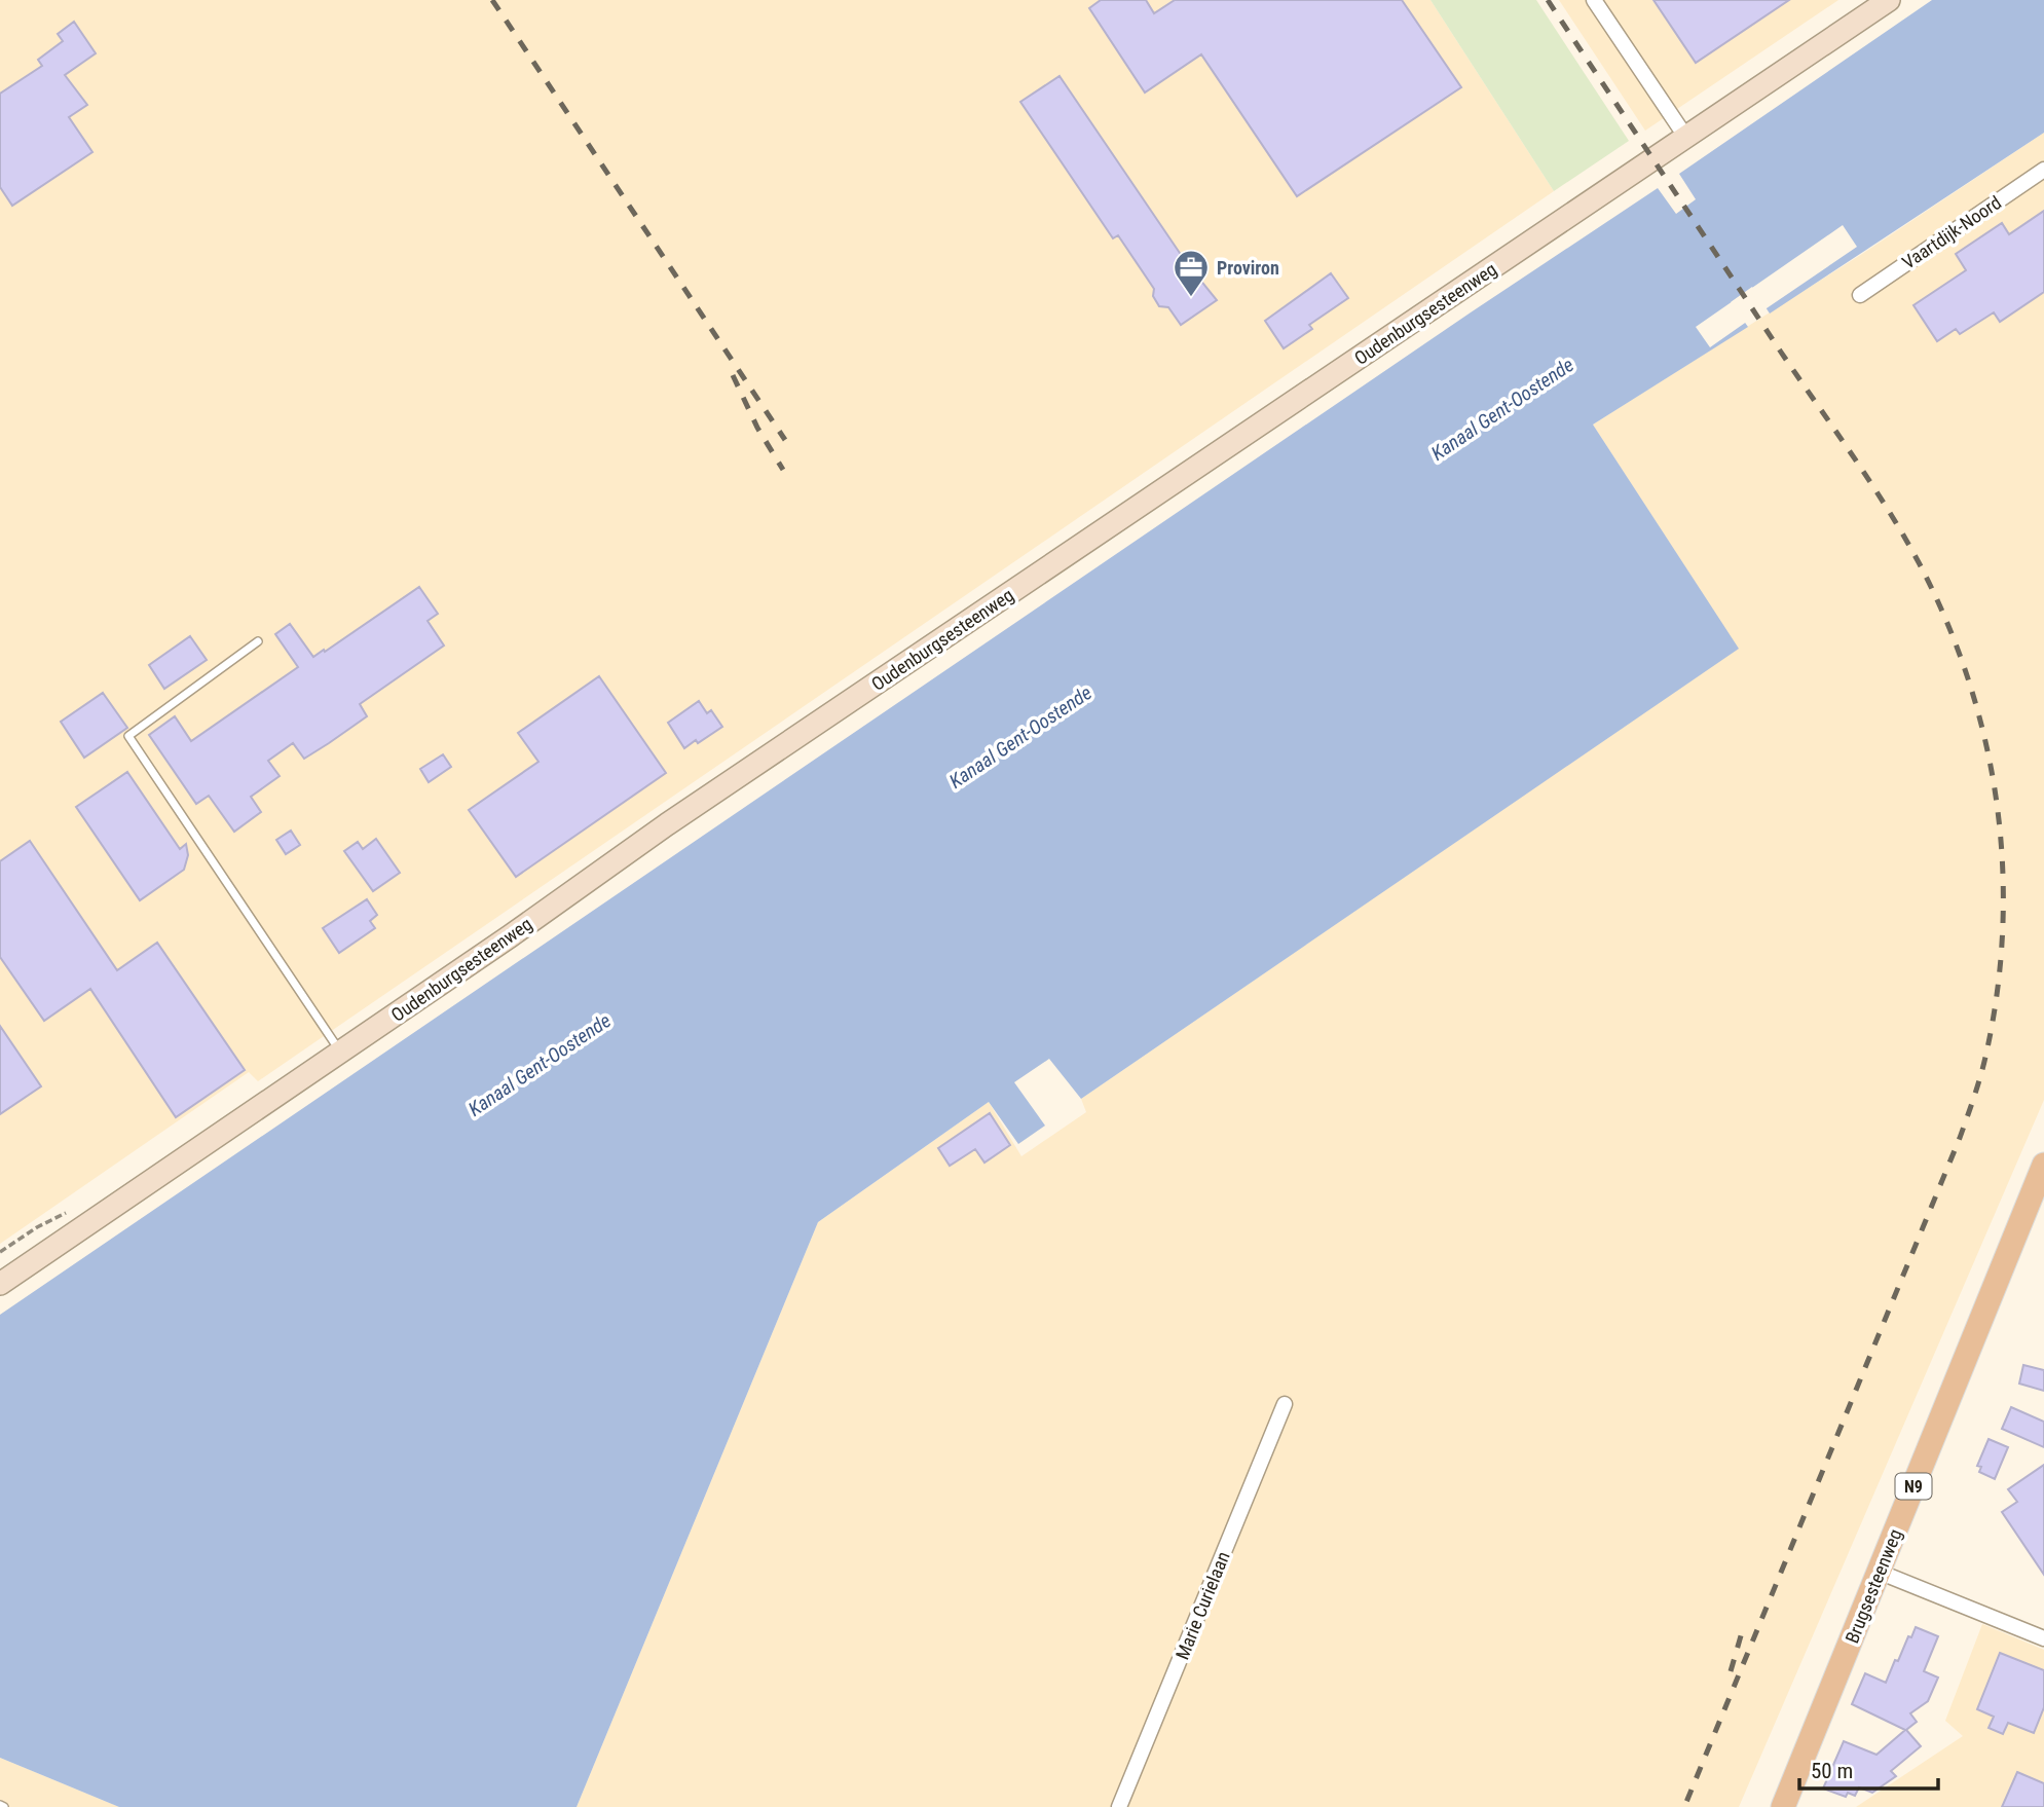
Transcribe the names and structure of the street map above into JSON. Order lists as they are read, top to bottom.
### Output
{
  "streets": {
    "main road": ["N9", "Brugsesteenweg"],
    "street": ["Vaartdijk-Noord", "Oudenburgsesteenweg", "Marie Curielaan"]
  },
  "water": ["Kanaal Gent-Oostende"],
  "places": {
    "office": ["Proviron"]
  },
  "scale_bar": "50 m"
}
